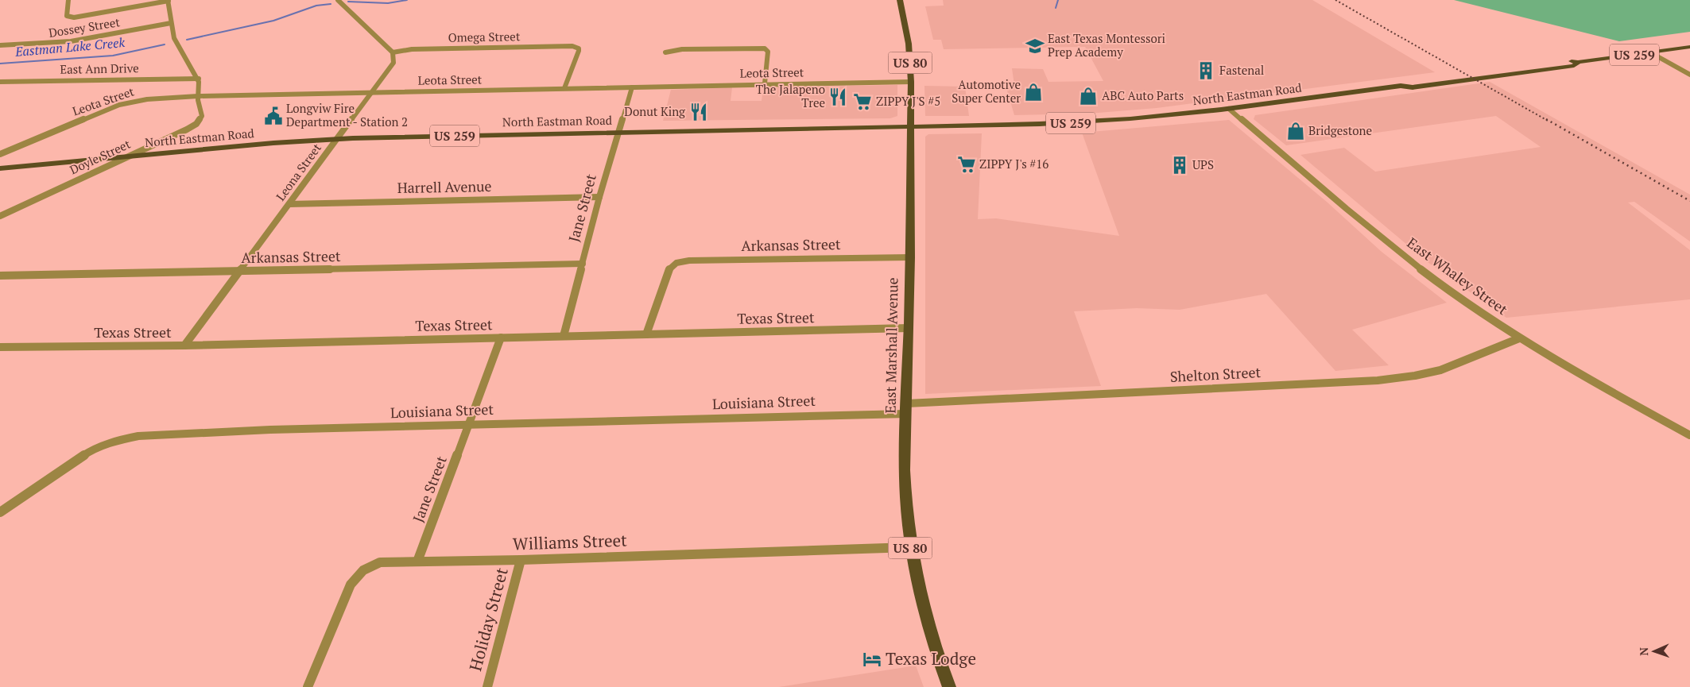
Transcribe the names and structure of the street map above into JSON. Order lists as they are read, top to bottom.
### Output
{
  "streets": {
    "main road": [
      "US 259",
      "US 80",
      "North Eastman Road",
      "East Marshall Avenue"
    ],
    "street": [
      "Dossey Street",
      "Omega Street",
      "East Ann Drive",
      "Leota Street",
      "Doyle Street",
      "Leona Street",
      "Harrell Avenue",
      "Jane Street",
      "Arkansas Street",
      "East Whaley Street",
      "Texas Street",
      "Shelton Street",
      "Louisiana Street",
      "Williams Street",
      "Holiday Street"
    ]
  },
  "crossings": [
    ["Omega Street", "Leota Street"],
    ["Omega Street", "Leona Street"],
    ["US 259", "North Eastman Road"],
    ["East Ann Drive", "Doyle Street"],
    ["Leota Street", "Doyle Street"],
    ["Leota Street", "Leona Street"],
    ["Leota Street", "Jane Street"],
    ["Leota Street", "East Marshall Avenue"],
    ["North Eastman Road", "Doyle Street"],
    ["North Eastman Road", "Leona Street"],
    ["North Eastman Road", "Jane Street"],
    ["North Eastman Road", "East Whaley Street"],
    ["North Eastman Road", "East Marshall Avenue"],
    ["Leona Street", "Harrell Avenue"],
    ["Leona Street", "Arkansas Street"],
    ["Leona Street", "Texas Street"],
    ["Harrell Avenue", "Jane Street"],
    ["Jane Street", "Arkansas Street"],
    ["Jane Street", "Texas Street"],
    ["Jane Street", "Louisiana Street"],
    ["Jane Street", "Williams Street"],
    ["Arkansas Street", "Texas Street"],
    ["Arkansas Street", "East Marshall Avenue"],
    ["East Whaley Street", "Shelton Street"],
    ["Texas Street", "East Marshall Avenue"],
    ["East Marshall Avenue", "Shelton Street"],
    ["East Marshall Avenue", "Louisiana Street"],
    ["East Marshall Avenue", "Williams Street"],
    ["Shelton Street", "Louisiana Street"],
    ["Williams Street", "Holiday Street"]
  ],
  "water": ["Eastman Lake Creek"],
  "places": {
    "school or university": ["East Texas Montessori Prep Academy"],
    "building": ["Fastenal", "UPS"],
    "shop": ["Automotive Super Center", "ABC Auto Parts", "Bridgestone"],
    "restaurant": ["The Jalapeno Tree", "Donut King"],
    "supermarket": ["ZIPPY J'S #5", "ZIPPY J's #16"],
    "public building": ["Longviw Fire Department - Station 2"],
    "hotel": ["Texas Lodge"]
  },
  "north": "left"
}
